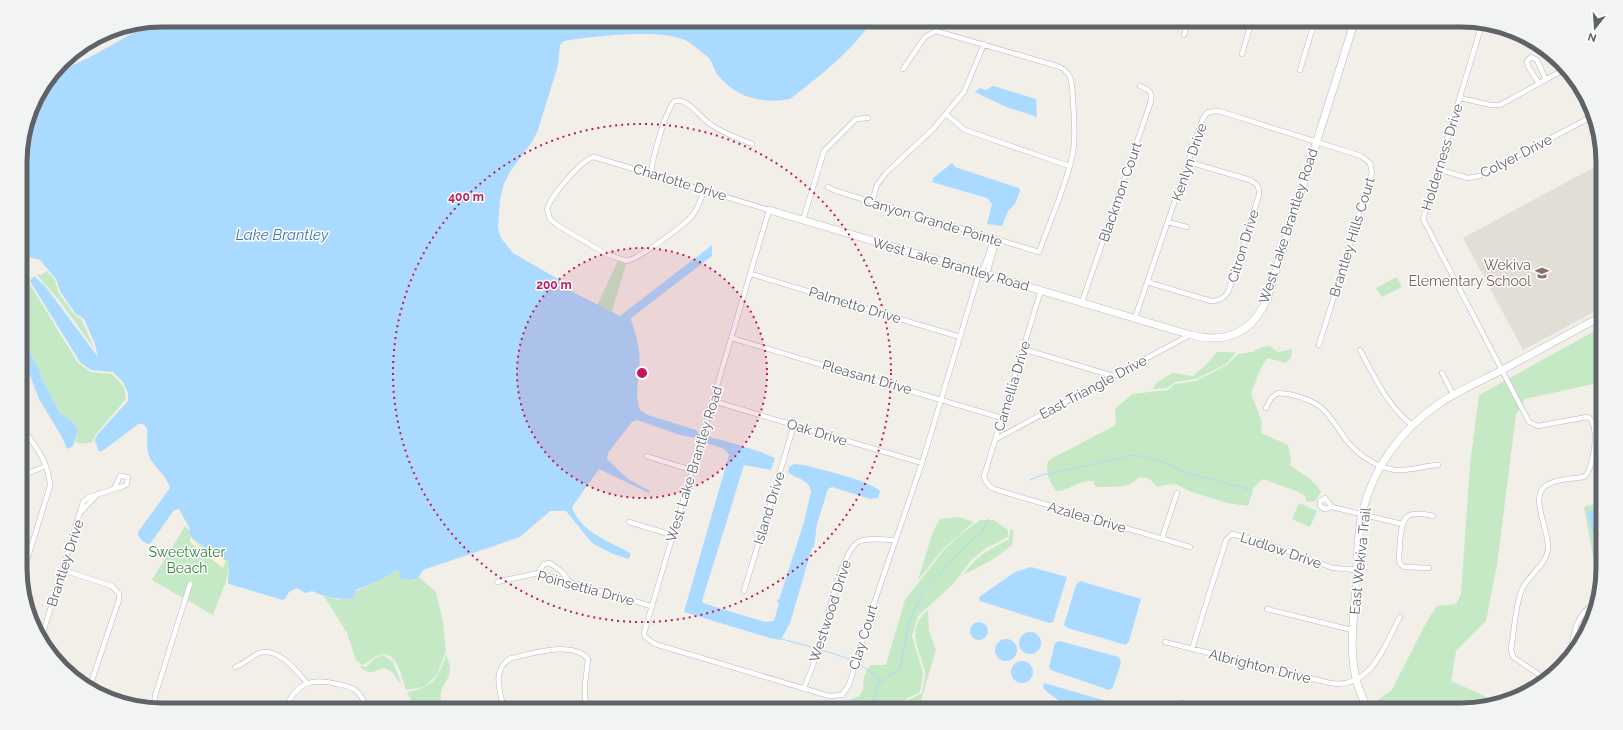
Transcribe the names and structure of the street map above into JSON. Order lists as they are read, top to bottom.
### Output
{
  "streets": {
    "street": [
      "Colyer Drive",
      "Holderness Drive",
      "Kenlyn Drive",
      "Charlotte Drive",
      "Blackmon Court",
      "Canyon Grande Pointe",
      "West Lake Brantley Road",
      "Brantley Hills Court",
      "Citron Drive",
      "Palmetto Drive",
      "Pleasant Drive",
      "Camellia Drive",
      "East Triangle Drive",
      "Oak Drive",
      "Island Drive",
      "Azalea Drive",
      "Ludlow Drive",
      "East Wekiva Trail",
      "Brantley Drive",
      "Poinsettia Drive",
      "Westwood Drive",
      "Clay Court",
      "Albrighton Drive"
    ]
  },
  "crossings": [
    ["Colyer Drive", "Holderness Drive"],
    ["Holderness Drive", "East Wekiva Trail"],
    ["Kenlyn Drive", "West Lake Brantley Road"],
    ["Kenlyn Drive", "Brantley Hills Court"],
    ["Kenlyn Drive", "Citron Drive"],
    ["Charlotte Drive", "West Lake Brantley Road"],
    ["Blackmon Court", "West Lake Brantley Road"],
    ["West Lake Brantley Road", "Brantley Hills Court"],
    ["West Lake Brantley Road", "Palmetto Drive"],
    ["West Lake Brantley Road", "Pleasant Drive"],
    ["West Lake Brantley Road", "Camellia Drive"],
    ["West Lake Brantley Road", "East Triangle Drive"],
    ["West Lake Brantley Road", "Oak Drive"],
    ["West Lake Brantley Road", "Poinsettia Drive"],
    ["West Lake Brantley Road", "Westwood Drive"],
    ["West Lake Brantley Road", "Clay Court"],
    ["Pleasant Drive", "Camellia Drive"],
    ["Camellia Drive", "East Triangle Drive"],
    ["Camellia Drive", "Azalea Drive"],
    ["Oak Drive", "Island Drive"],
    ["Ludlow Drive", "East Wekiva Trail"],
    ["Ludlow Drive", "Albrighton Drive"],
    ["East Wekiva Trail", "Albrighton Drive"],
    ["Westwood Drive", "Clay Court"]
  ],
  "water": ["Lake Brantley"],
  "parks": ["Sweetwater Beach"],
  "places": {
    "school or university": ["Wekiva Elementary School"]
  },
  "north": "bottom",
  "rings": ["400 m", "200 m"]
}
